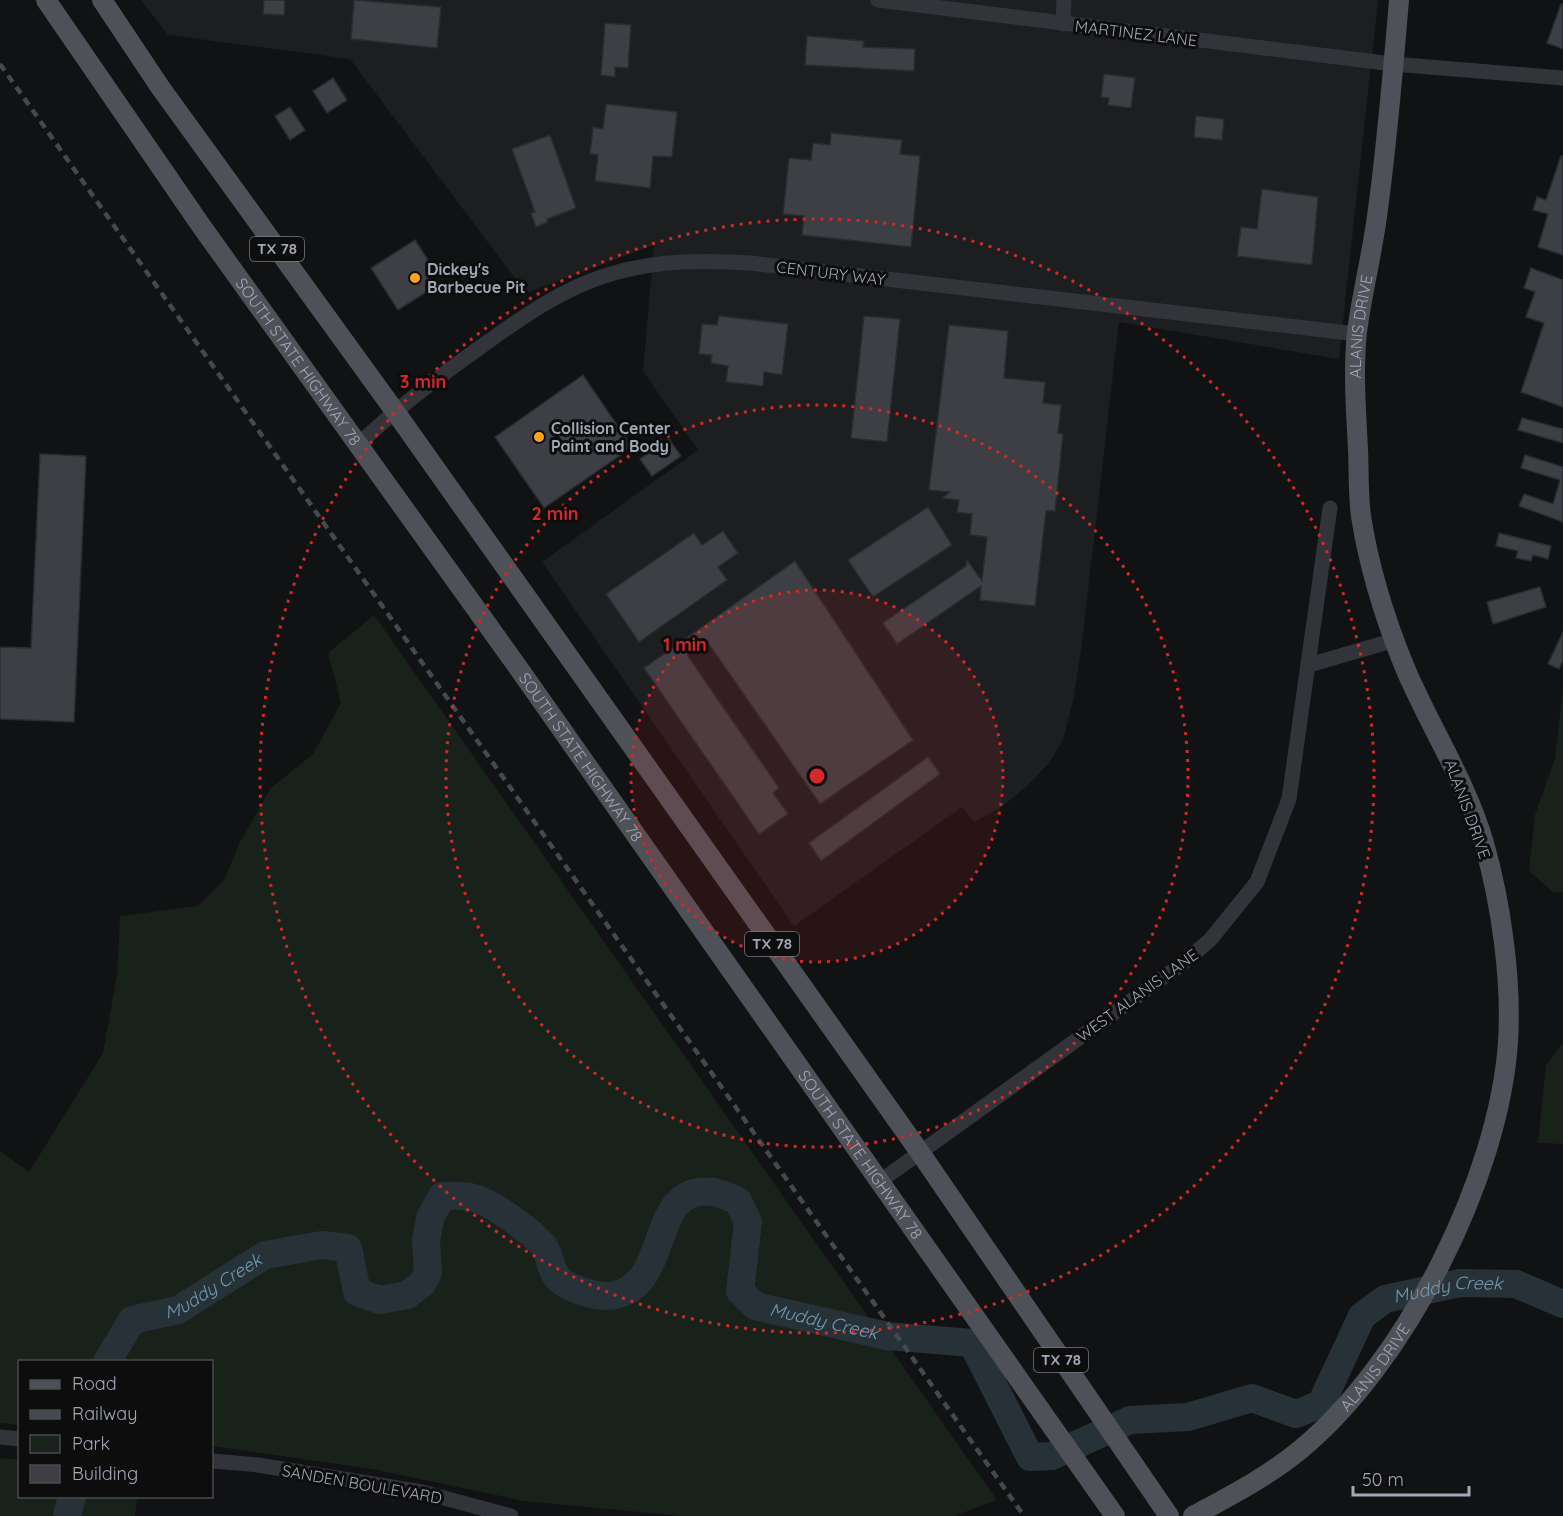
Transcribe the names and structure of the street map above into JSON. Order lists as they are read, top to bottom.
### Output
{
  "streets": {
    "main road": ["TX 78", "ALANIS DRIVE", "SOUTH STATE HIGHWAY 78"],
    "street": [
      "MARTINEZ LANE",
      "CENTURY WAY",
      "WEST ALANIS LANE",
      "SANDEN BOULEVARD"
    ]
  },
  "crossings": [
    ["MARTINEZ LANE", "ALANIS DRIVE"],
    ["TX 78", "CENTURY WAY"],
    ["TX 78", "WEST ALANIS LANE"],
    ["CENTURY WAY", "ALANIS DRIVE"],
    ["CENTURY WAY", "SOUTH STATE HIGHWAY 78"],
    ["SOUTH STATE HIGHWAY 78", "WEST ALANIS LANE"]
  ],
  "water": ["Muddy Creek"],
  "places": ["Dickey's Barbecue Pit", "Collision Center Paint and Body"],
  "legend": [
    "Road",
    "Railway",
    "Park",
    "Building"
  ],
  "scale_bar": "50 m",
  "rings": ["3 min", "2 min", "1 min"]
}
